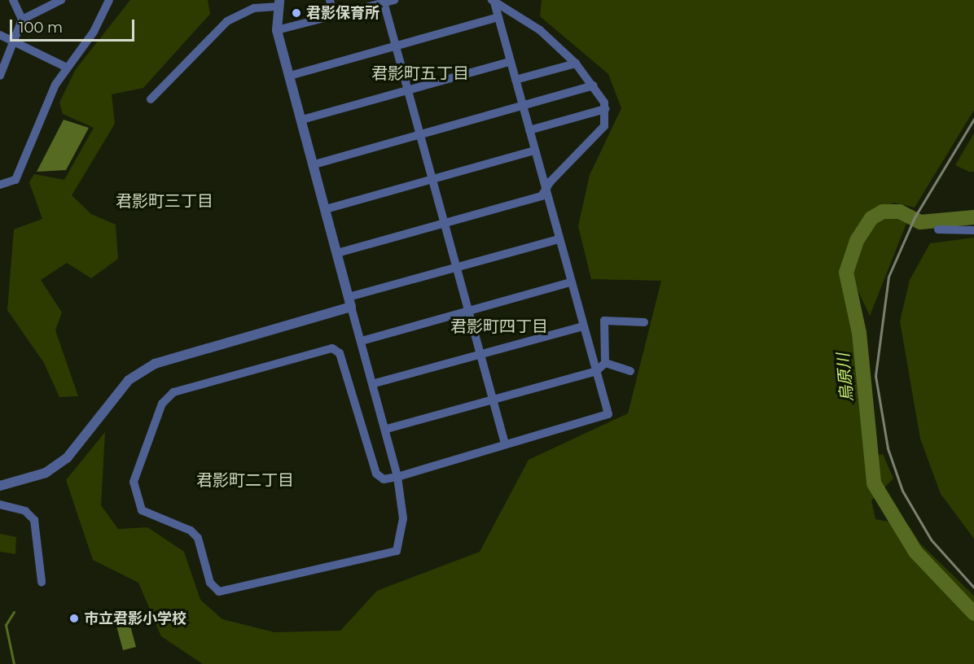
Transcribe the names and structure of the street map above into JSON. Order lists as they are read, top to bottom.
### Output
{
  "districts": [
    "君影町五丁目",
    "君影町三丁目",
    "君影町四丁目",
    "君影町二丁目"
  ],
  "water": ["烏原川"],
  "places": ["君影保育所", "市立君影小学校"],
  "scale_bar": "100 m"
}
